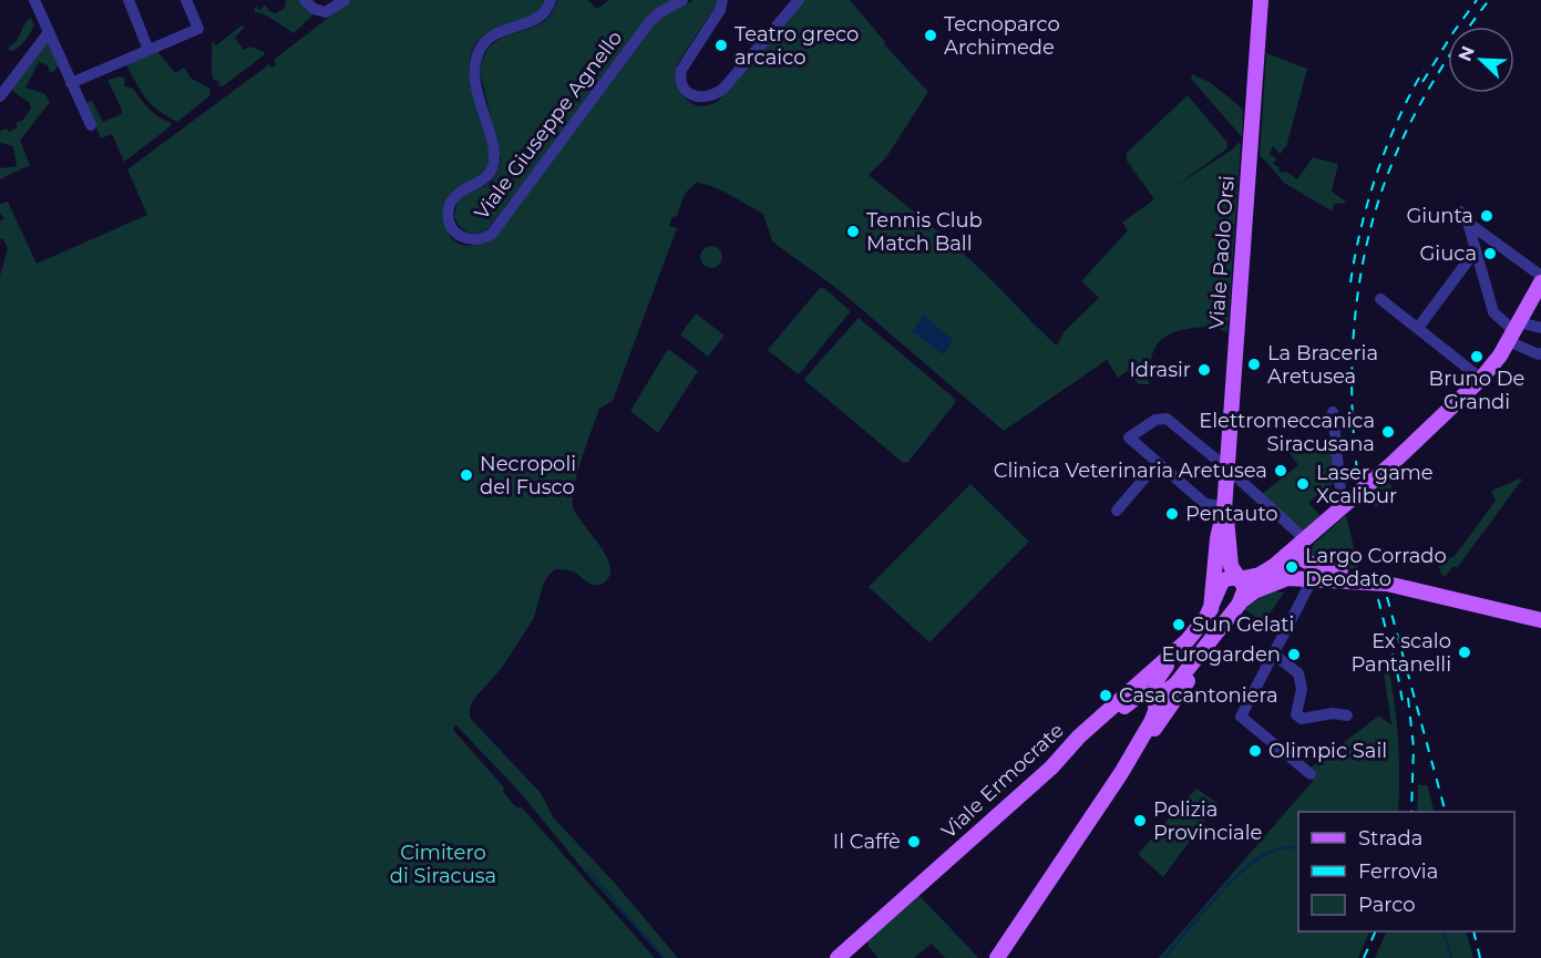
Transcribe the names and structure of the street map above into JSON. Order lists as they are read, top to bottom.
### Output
{
  "streets": {
    "main road": ["Viale Paolo Orsi", "Viale Ermocrate"],
    "street": ["Viale Giuseppe Agnello"]
  },
  "parks": ["Cimitero di Siracusa"],
  "places": [
    "Tecnoparco Archimede",
    "Teatro greco arcaico",
    "Giunta",
    "Tennis Club Match Ball",
    "Giuca",
    "Bruno De Grandi",
    "La Braceria Aretusea",
    "Idrasir",
    "Elettromeccanica Siracusana",
    "Clinica Veterinaria Aretusea",
    "Necropoli del Fusco",
    "Laser game Xcalibur",
    "Pentauto",
    "Largo Corrado Deodato",
    "Sun Gelati",
    "Ex scalo Pantanelli",
    "Eurogarden",
    "Casa cantoniera",
    "Olimpic Sail",
    "Polizia Provinciale",
    "Il Caffè"
  ],
  "legend": ["Strada", "Ferrovia", "Parco"],
  "north": "top left"
}
